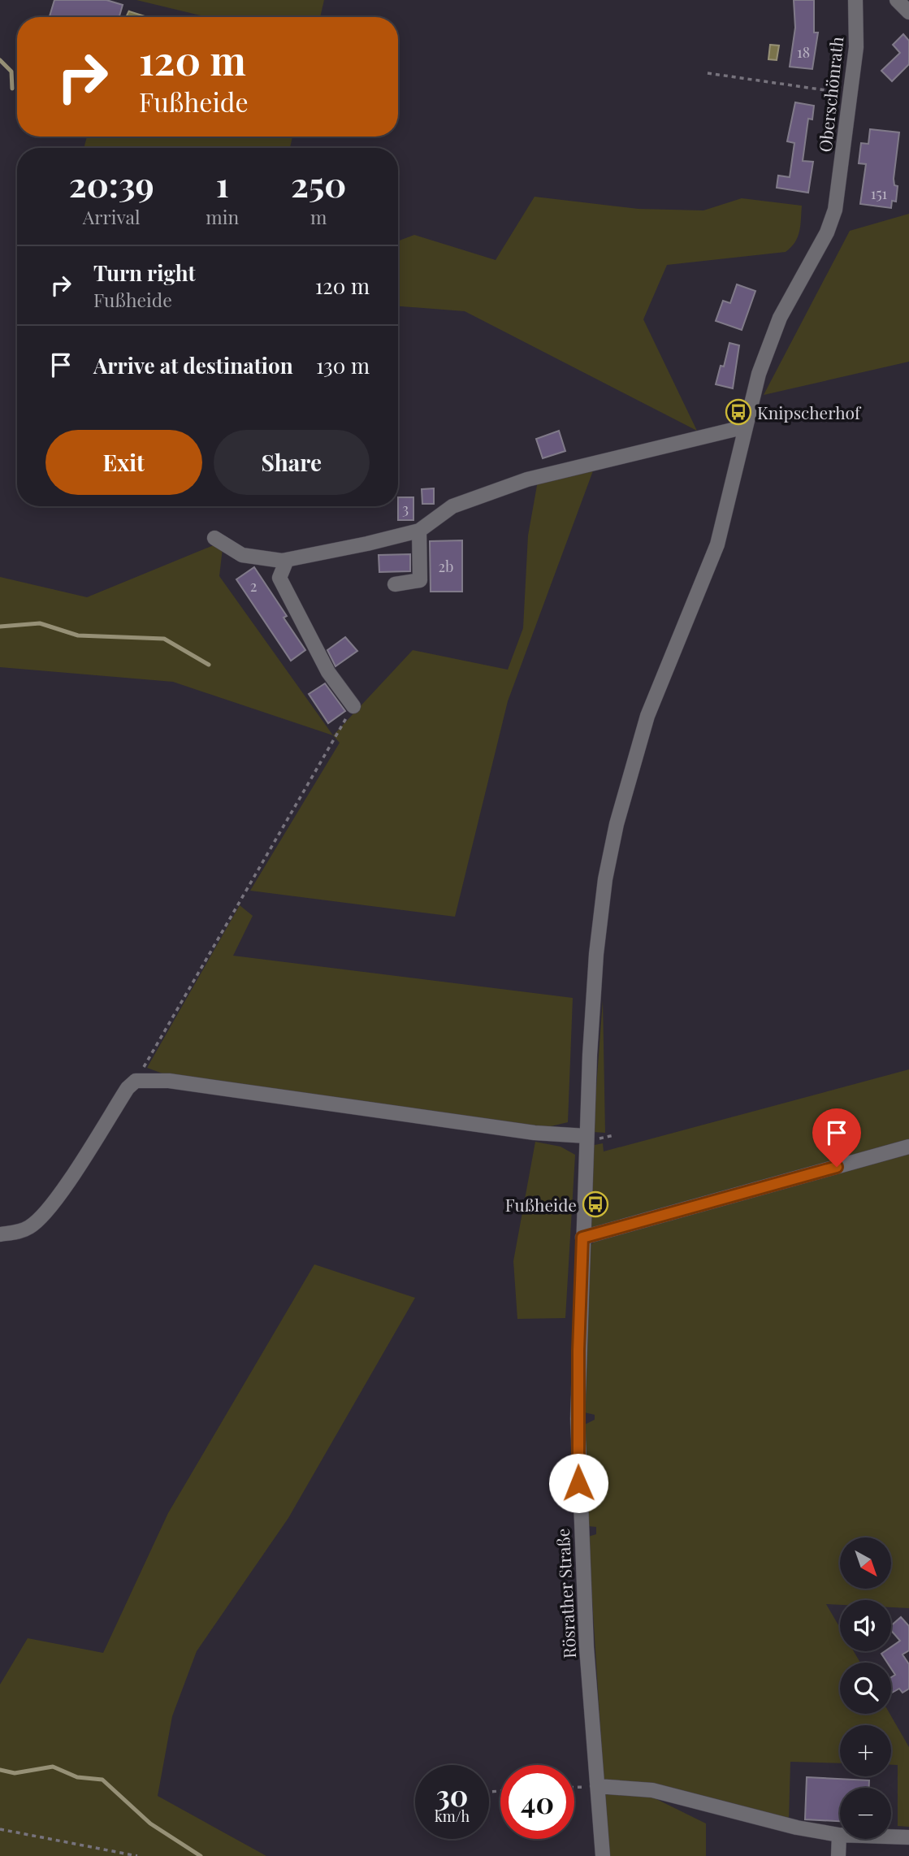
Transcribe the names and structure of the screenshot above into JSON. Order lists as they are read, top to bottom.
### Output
{
  "streets": {
    "street": ["Oberschönrath", "Rösrather Straße"]
  },
  "crossings": [
    ["Oberschönrath", "Rösrather Straße"]
  ],
  "places": {
    "bus stop": ["Knipscherhof", "Fußheide"]
  },
  "house_numbers": [
    "18",
    "151",
    "3",
    "2b",
    "2"
  ],
  "north": "bottom right",
  "page": {
    "turn": ["120 m", "Fußheide"],
    "eta": [
      "20:39",
      "Arrival",
      "1",
      "min",
      "250",
      "m"
    ],
    "list": [
      {
        "name": "Turn right",
        "note": "Fußheide",
        "value": "120 m"
      },
      {
        "name": "Arrive at destination",
        "value": "130 m"
      }
    ],
    "buttons": ["Exit", "Share"],
    "map_buttons": ["+", "−"],
    "speed": "30 km/h",
    "limit": "40"
  }
}
